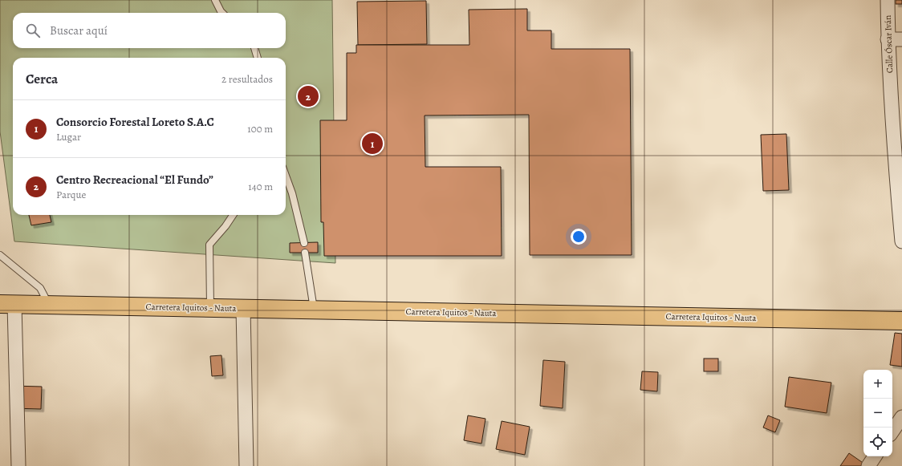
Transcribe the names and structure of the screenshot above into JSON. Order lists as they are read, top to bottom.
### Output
{
  "streets": {
    "main road": ["Carretera Iquitos - Nauta"],
    "street": ["Calle Óscar Iván"]
  },
  "page": {
    "search": "Buscar aquí",
    "heading": ["Cerca", "2 resultados"],
    "pins": ["2", "1"],
    "list": [
      {
        "mark": "1",
        "name": "Consorcio Forestal Loreto S.A.C",
        "note": "Lugar",
        "value": "100 m"
      },
      {
        "mark": "2",
        "name": "Centro Recreacional “El Fundo”",
        "note": "Parque",
        "value": "140 m"
      }
    ],
    "map_buttons": ["+", "−"]
  }
}
